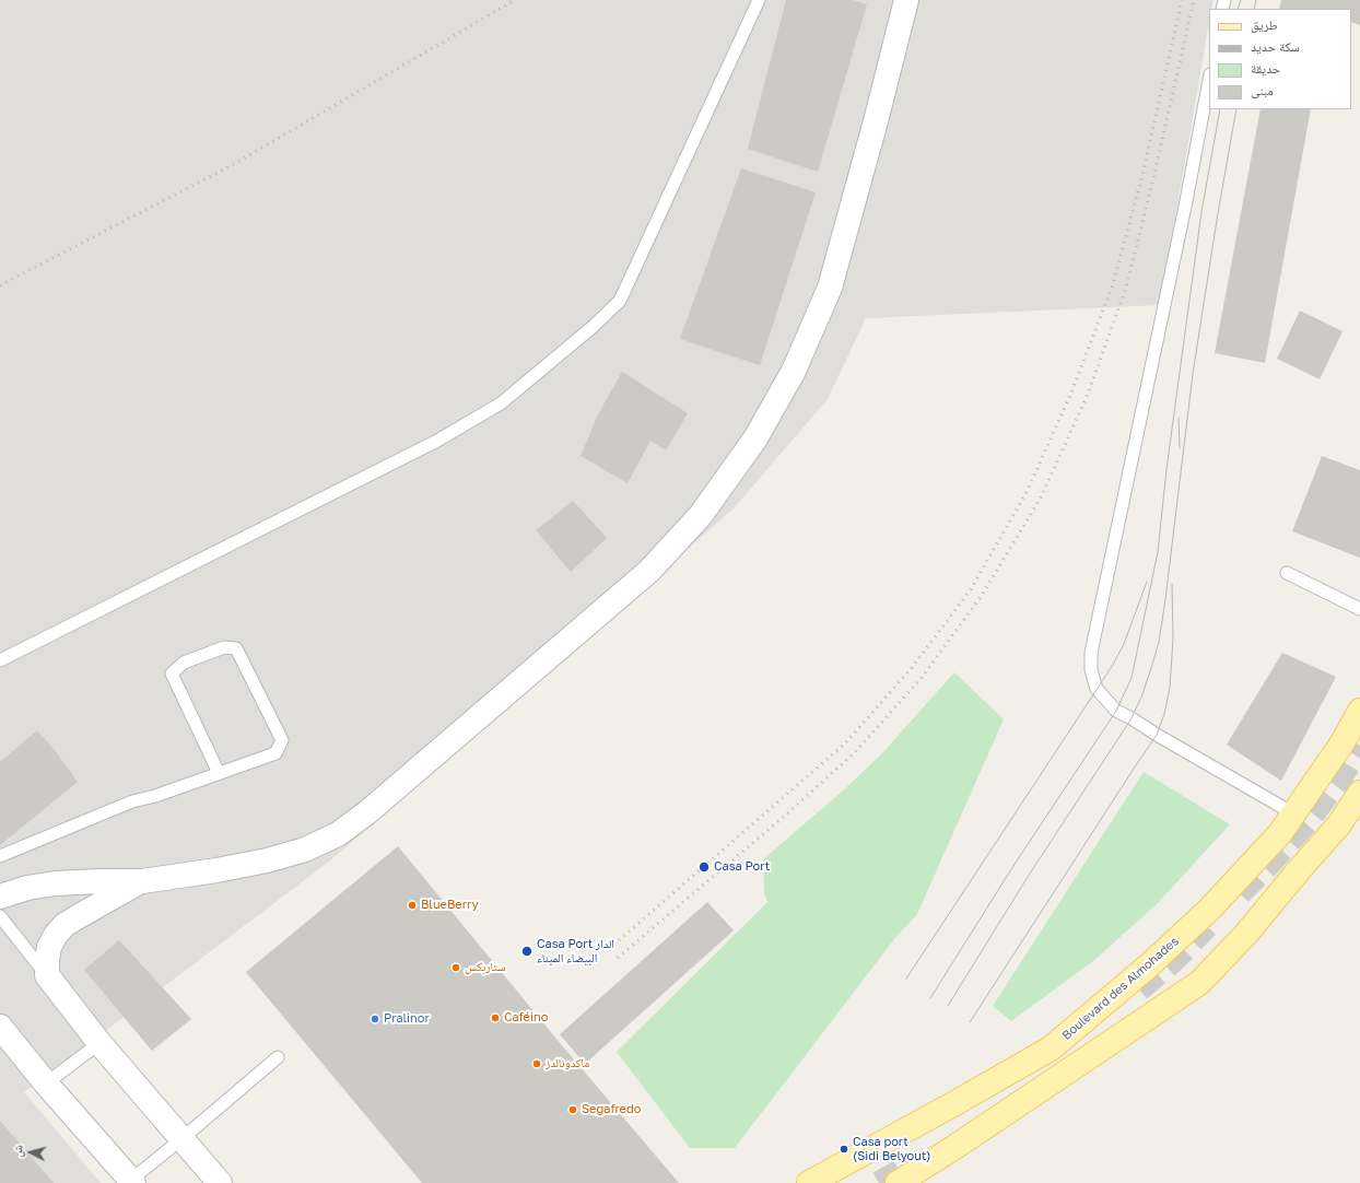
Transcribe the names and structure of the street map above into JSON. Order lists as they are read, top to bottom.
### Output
{
  "streets": {
    "main road": ["Boulevard des Almohades"]
  },
  "places": [
    "Casa Port",
    "BlueBerry",
    "Casa Port الدار البيضاء الميناء",
    "ستاربكس",
    "Caféino",
    "Pralinor",
    "ماكدونالدز",
    "Segafredo",
    "Casa port (Sidi Belyout)"
  ],
  "legend": [
    "طريق",
    "سكة حديد",
    "حديقة",
    "مبنى"
  ],
  "north": "left"
}
